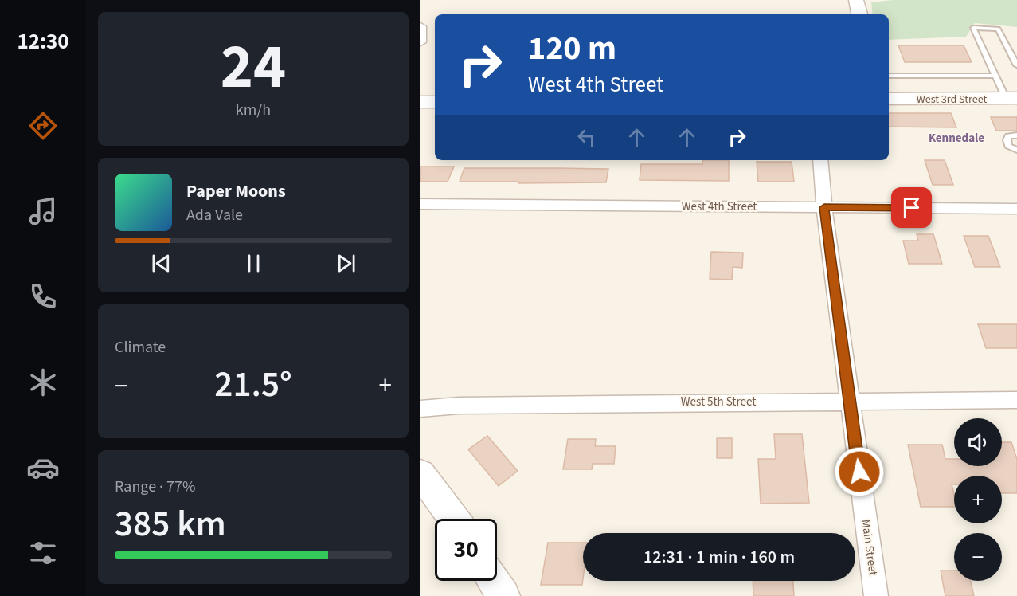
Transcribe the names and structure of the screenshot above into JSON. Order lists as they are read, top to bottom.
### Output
{
  "streets": {
    "street": [
      "West 3rd Street",
      "West 4th Street",
      "West 5th Street",
      "Main Street"
    ]
  },
  "crossings": [
    ["West 4th Street", "Main Street"],
    ["West 5th Street", "Main Street"]
  ],
  "districts": ["Kennedale"],
  "page": {
    "tabs": "12:30",
    "tile": [
      ["24", "km/h"],
      "Climate",
      ["Range · 77%", "385 km"]
    ],
    "turn": ["120 m", "West 4th Street"],
    "song": ["Paper Moons", "Ada Vale"],
    "heat": ["−", "21.5°", "+"],
    "map_buttons": ["+", "−"],
    "limit": "30",
    "trip": "12:31 · 1 min · 160 m"
  }
}
